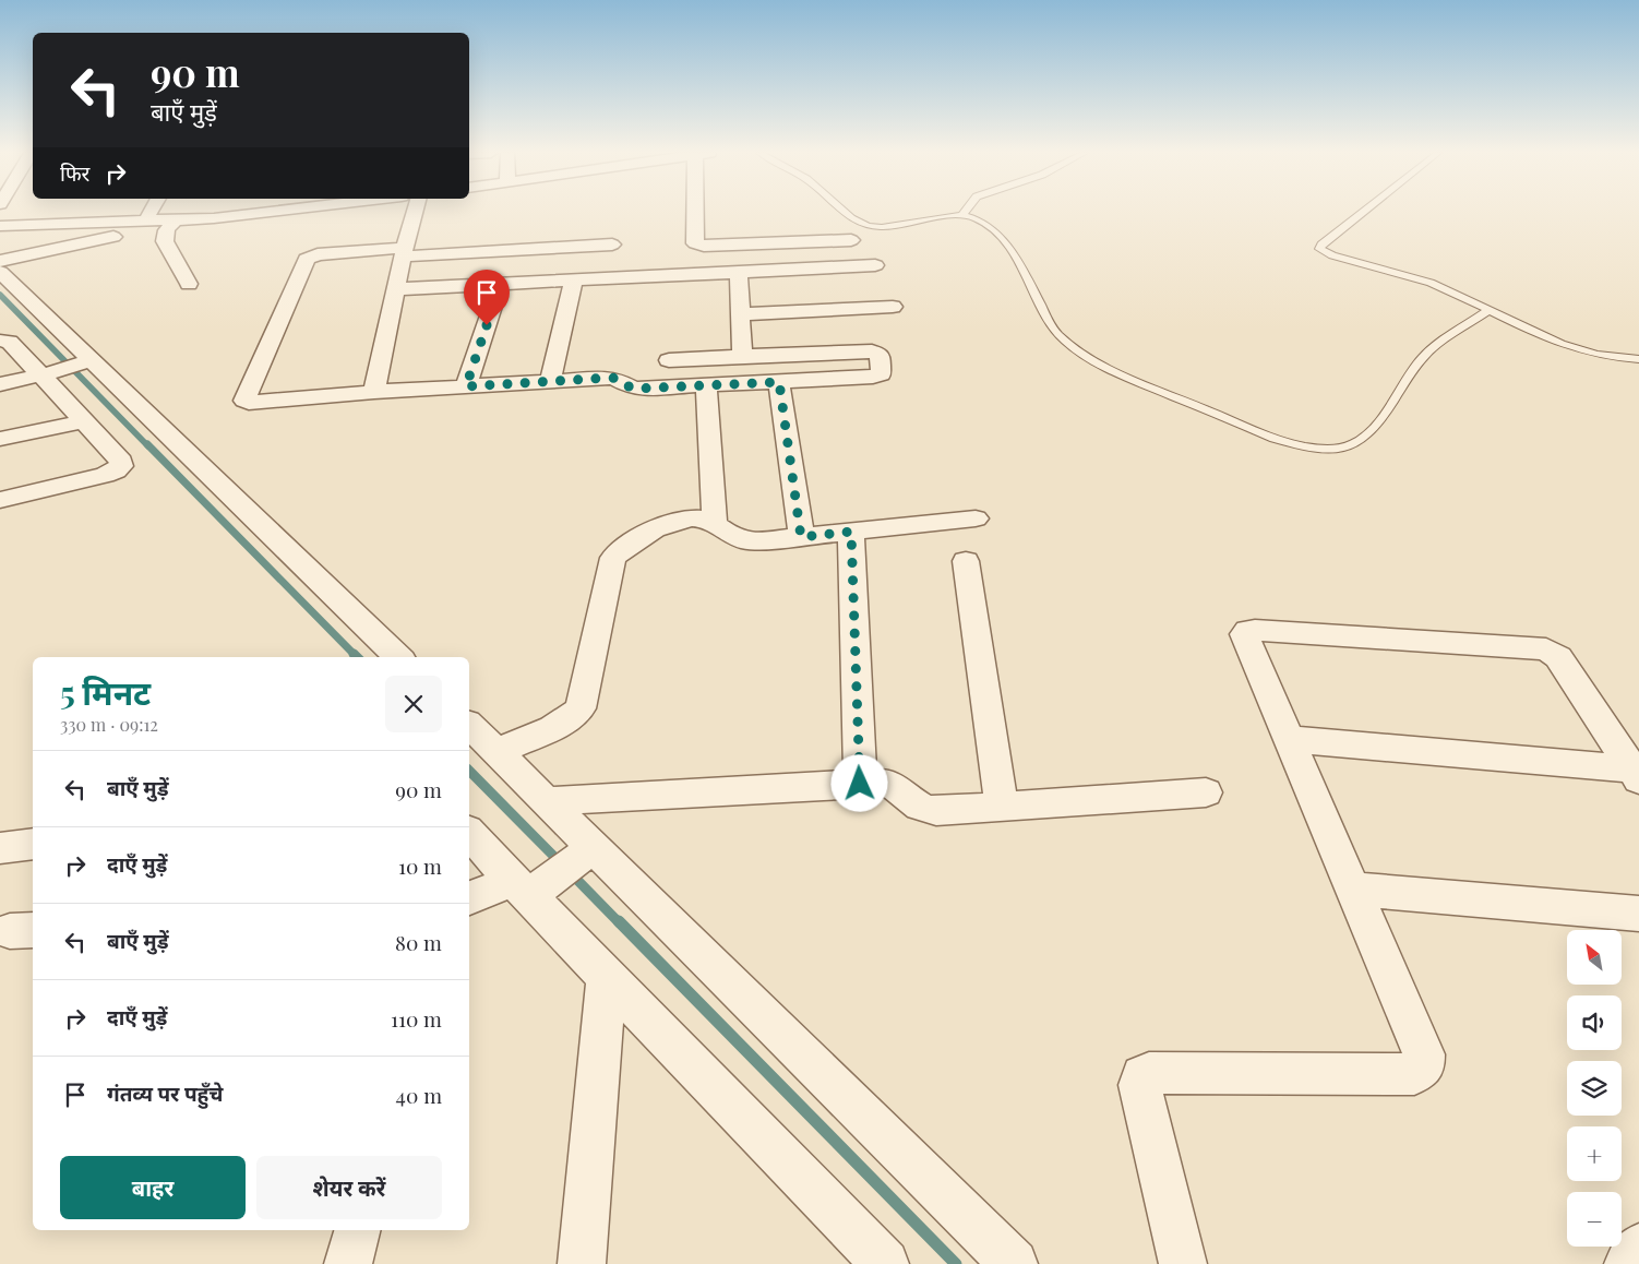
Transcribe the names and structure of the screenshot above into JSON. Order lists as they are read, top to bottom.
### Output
{
  "north": "top left",
  "page": {
    "turn": ["90 m", "बाएँ मुड़ें"],
    "then": "फिर",
    "heading": ["5 मिनट", "330 m · 09:12"],
    "list": [
      {
        "name": "बाएँ मुड़ें",
        "value": "90 m"
      },
      {
        "name": "दाएँ मुड़ें",
        "value": "10 m"
      },
      {
        "name": "बाएँ मुड़ें",
        "value": "80 m"
      },
      {
        "name": "दाएँ मुड़ें",
        "value": "110 m"
      },
      {
        "name": "गंतव्य पर पहुँचे",
        "value": "40 m"
      }
    ],
    "map_buttons": ["+", "−"],
    "buttons": ["बाहर", "शेयर करें"]
  }
}
